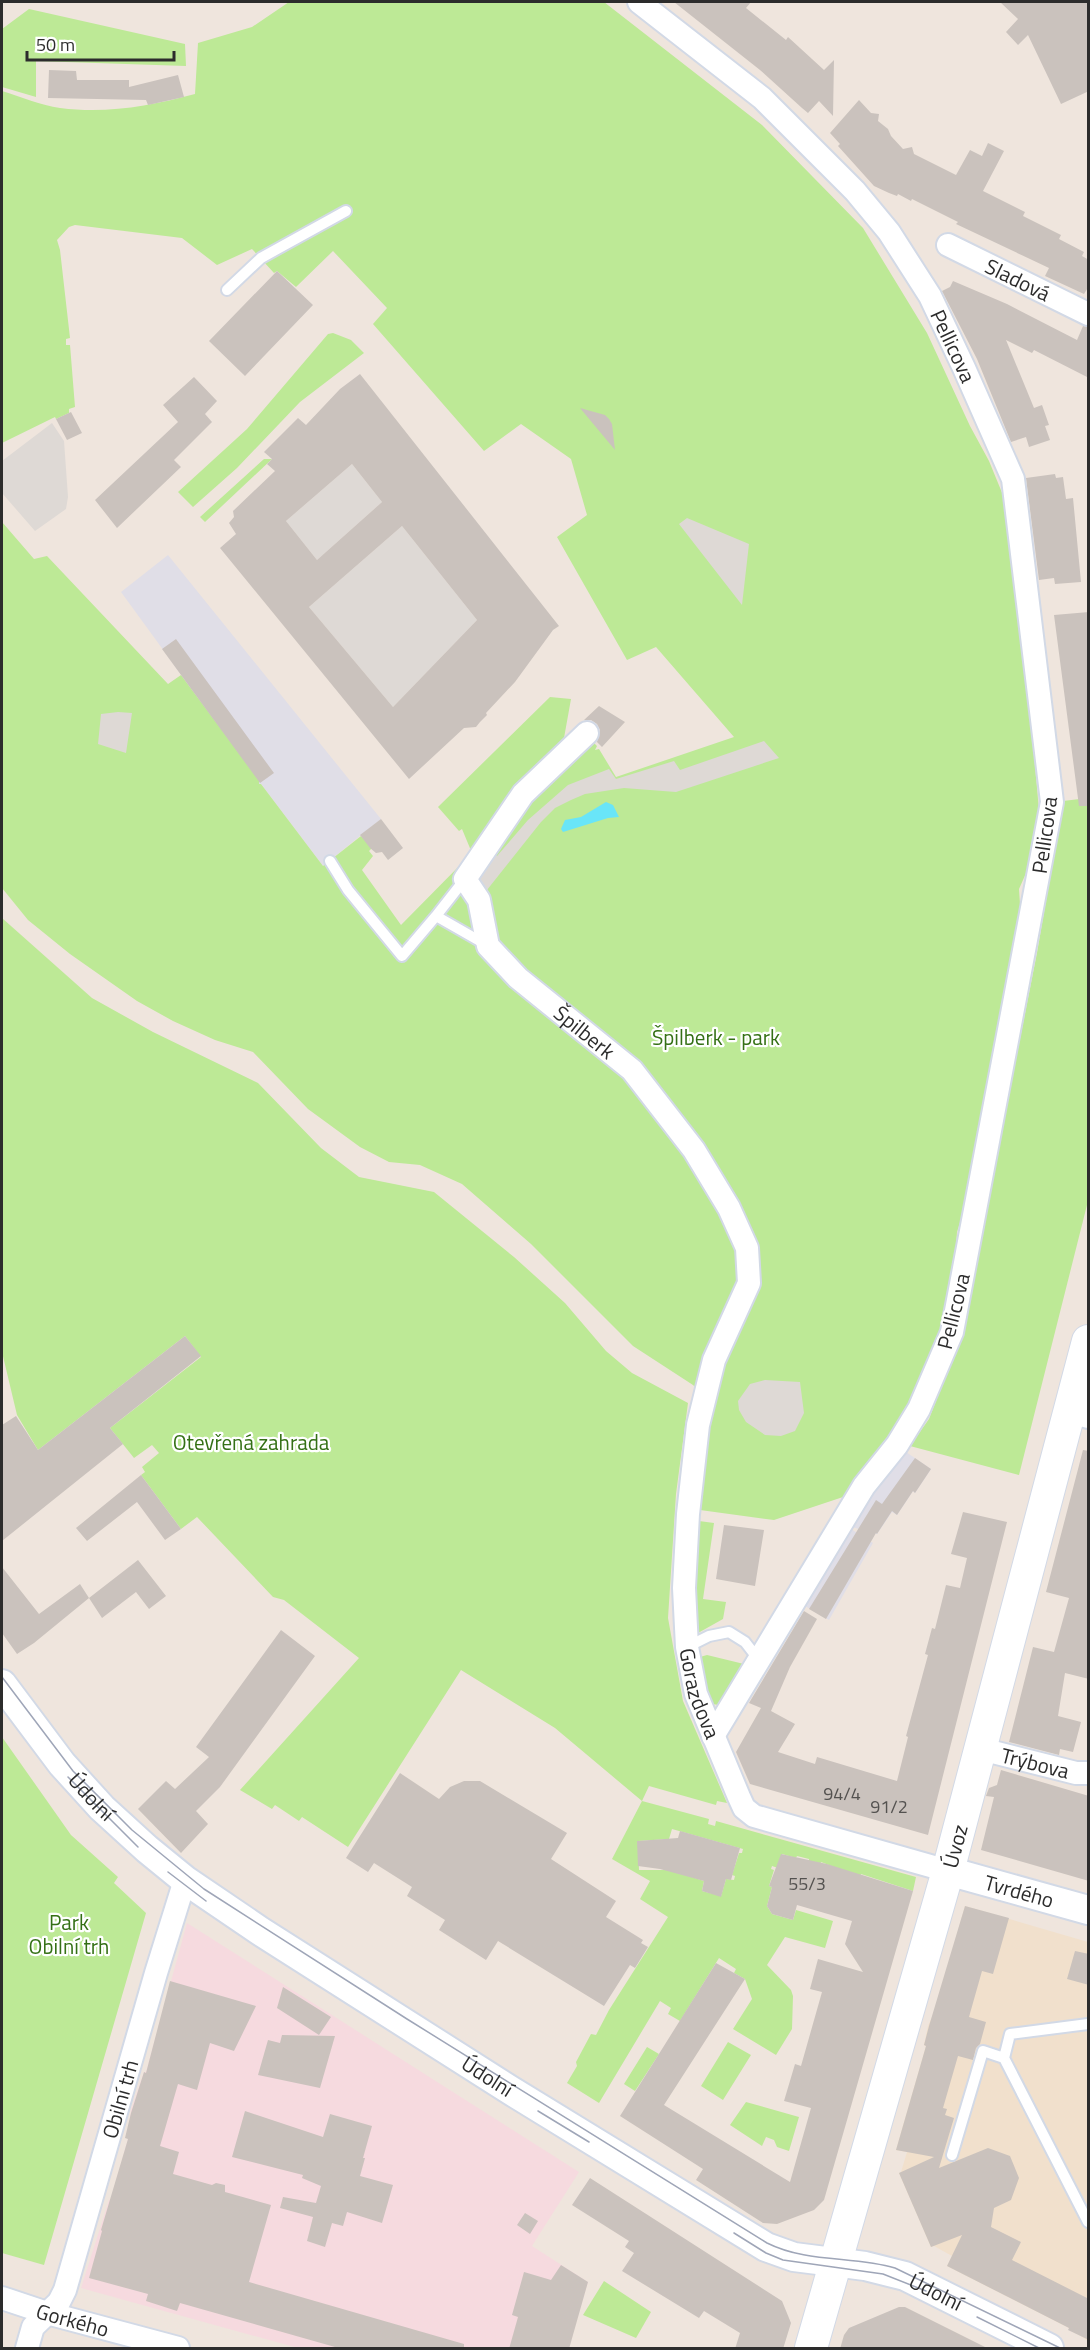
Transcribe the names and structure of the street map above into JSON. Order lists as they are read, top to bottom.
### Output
{
  "streets": {
    "main road": ["Úvoz"],
    "street": [
      "Sladová",
      "Pellicova",
      "Špilberk",
      "Gorazdova",
      "Trýbova",
      "Údolní",
      "Tvrdého",
      "Obilní trh",
      "Gorkého"
    ]
  },
  "crossings": [
    ["Pellicova", "Gorazdova"],
    ["Špilberk", "Gorazdova"],
    ["Gorazdova", "Úvoz"],
    ["Gorazdova", "Tvrdého"],
    ["Trýbova", "Úvoz"],
    ["Údolní", "Úvoz"],
    ["Údolní", "Obilní trh"],
    ["Úvoz", "Tvrdého"],
    ["Obilní trh", "Gorkého"]
  ],
  "parks": ["Špilberk - park", "Otevřená zahrada", "Park Obilní trh"],
  "house_numbers": ["94/4", "91/2", "55/3"],
  "scale_bar": "50 m"
}
